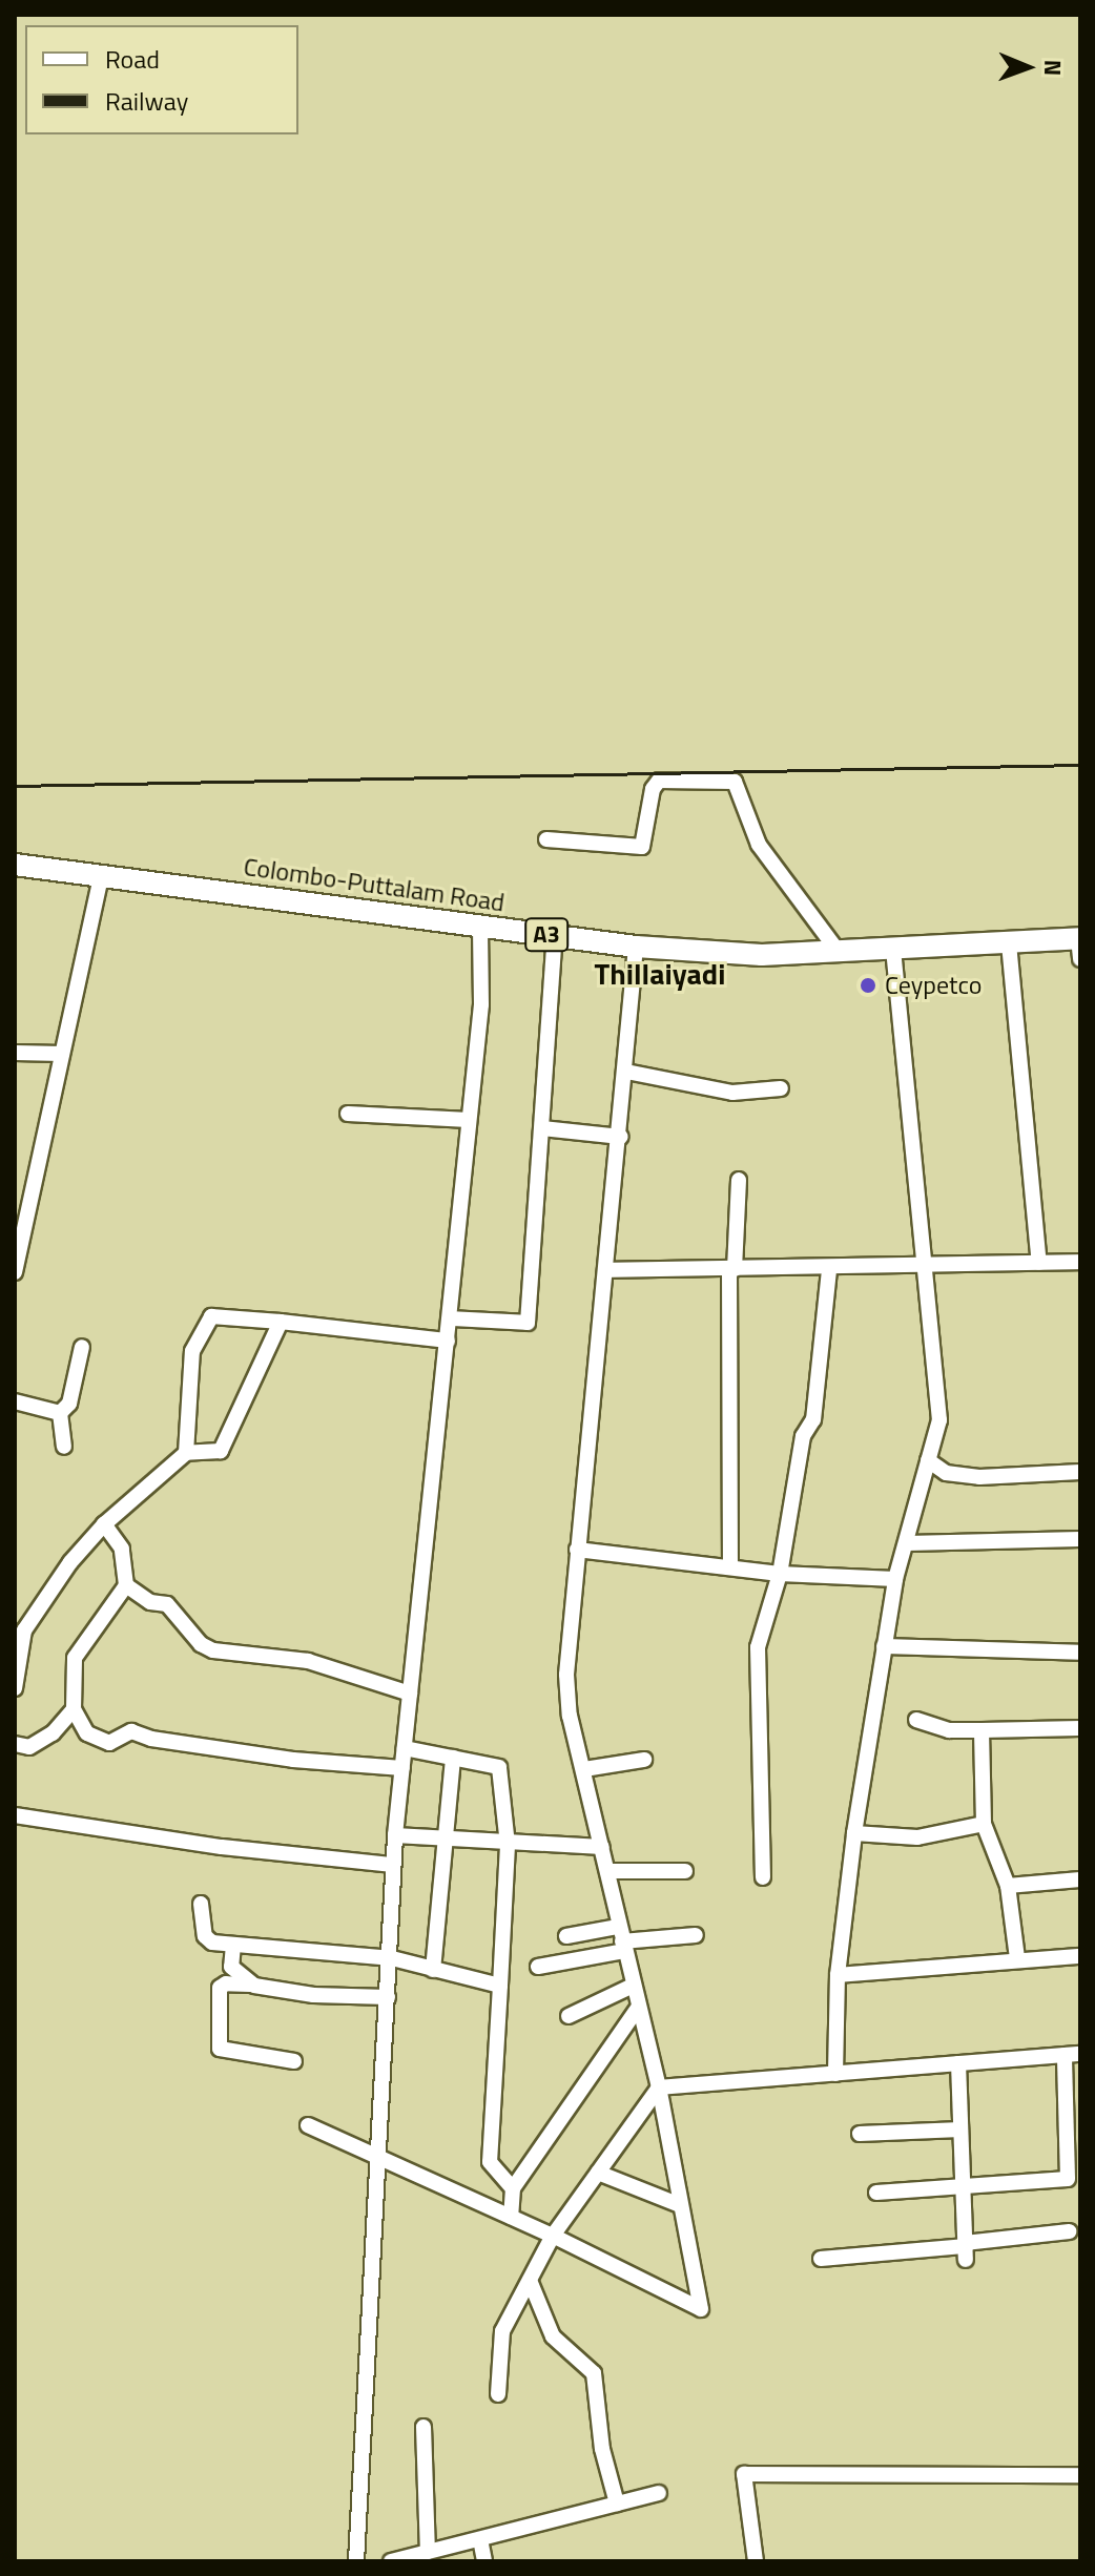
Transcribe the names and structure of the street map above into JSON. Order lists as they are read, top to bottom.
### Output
{
  "streets": {
    "highway": ["Colombo-Puttalam Road", "A3"]
  },
  "districts": ["Thillaiyadi"],
  "places": ["Ceypetco"],
  "legend": ["Road", "Railway"],
  "north": "right"
}
